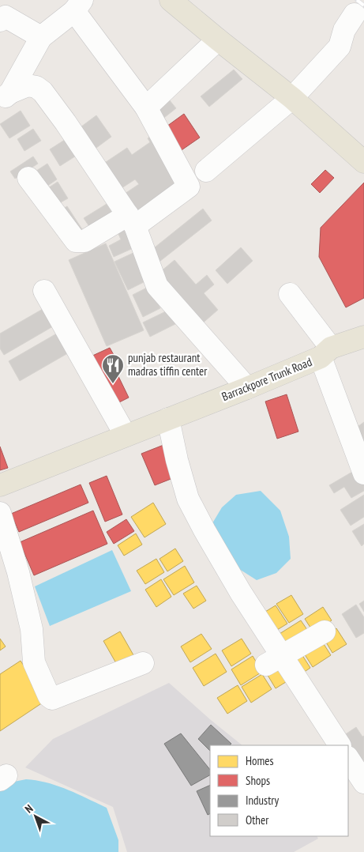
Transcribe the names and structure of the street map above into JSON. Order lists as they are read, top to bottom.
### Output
{
  "streets": {
    "main road": ["Barrackpore Trunk Road"]
  },
  "places": {
    "restaurant": ["punjab restaurant madras tiffin center"]
  },
  "legend": [
    "Homes",
    "Shops",
    "Industry",
    "Other"
  ],
  "north": "top left"
}
